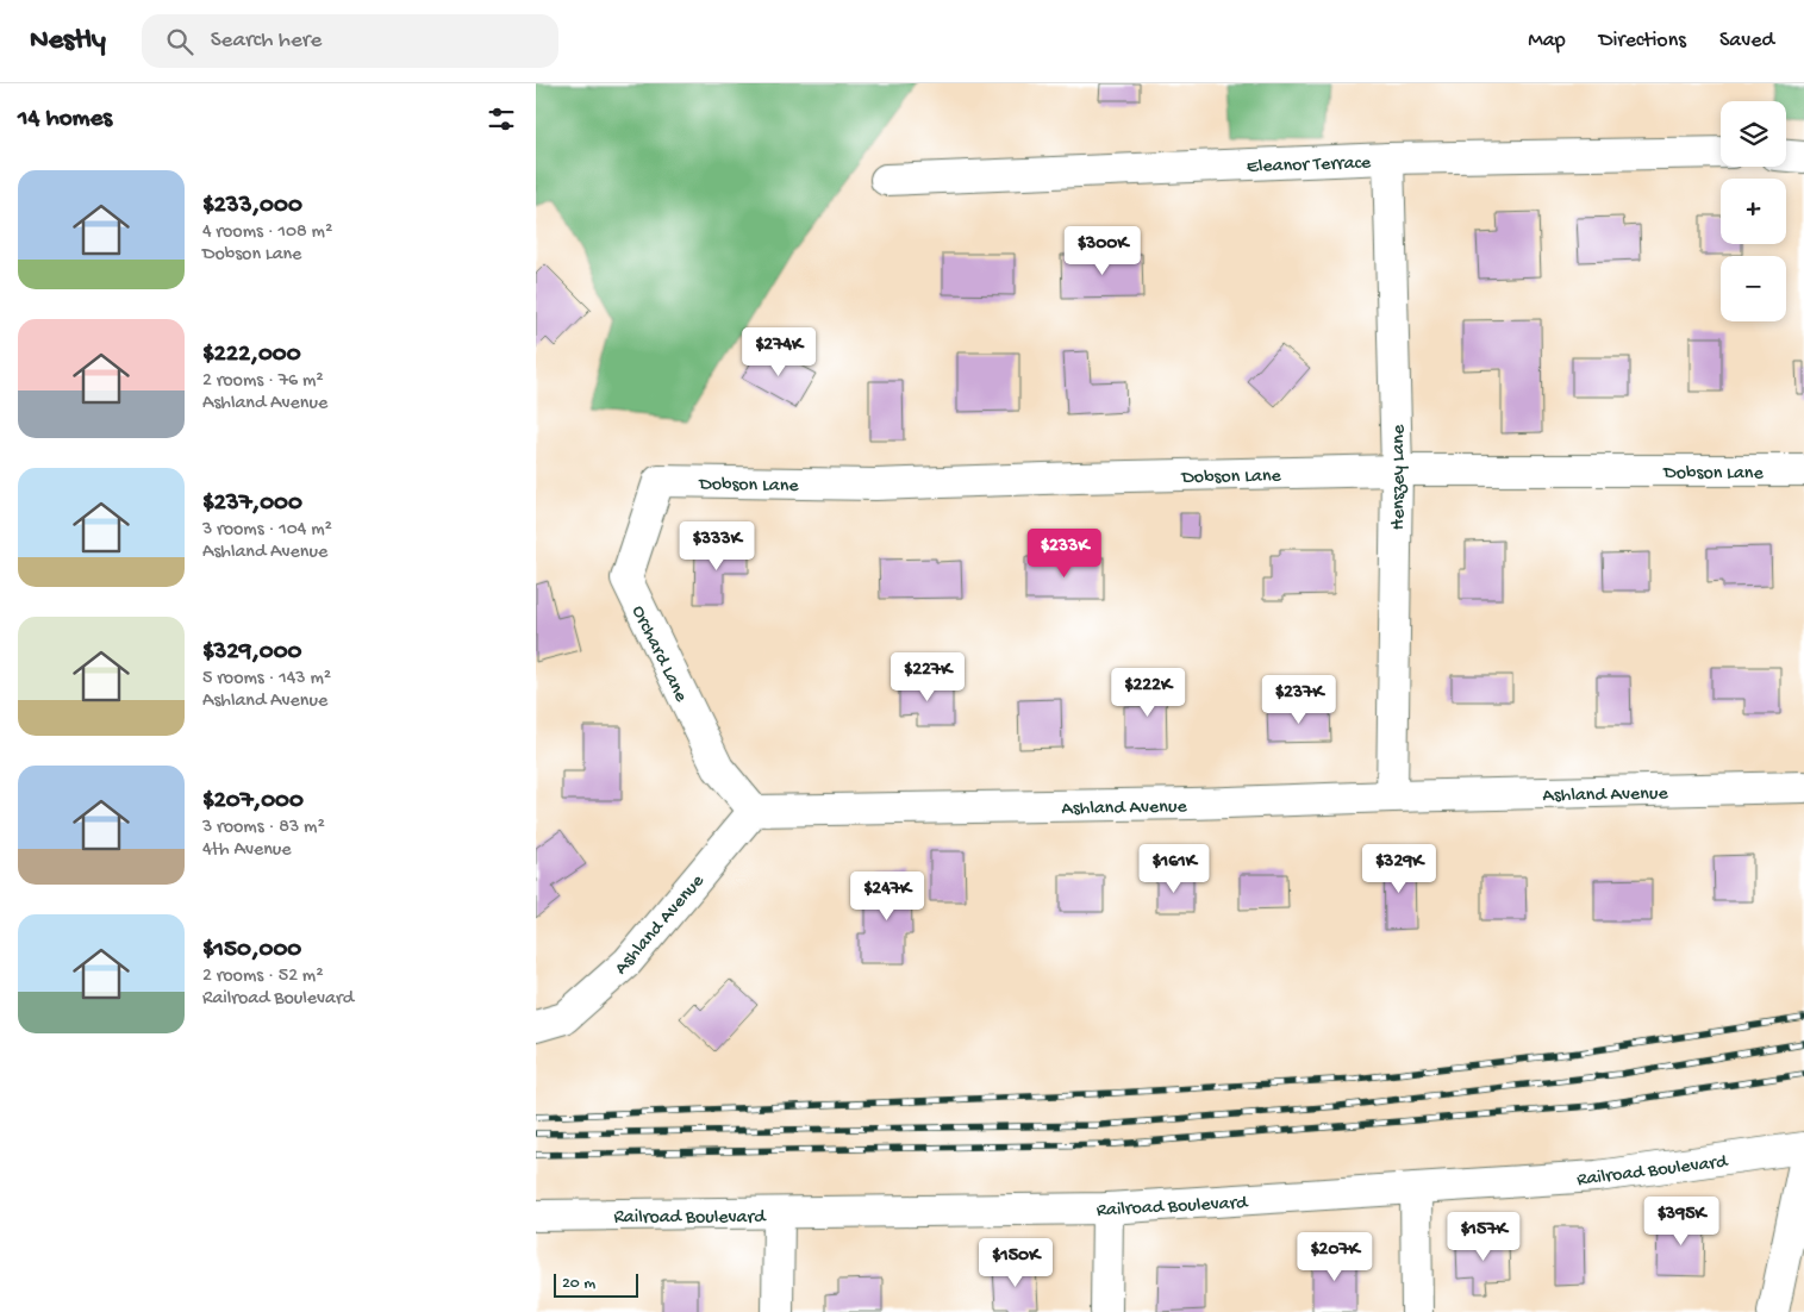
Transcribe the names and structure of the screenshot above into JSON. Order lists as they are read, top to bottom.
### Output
{
  "streets": {
    "street": [
      "Eleanor Terrace",
      "Dobson Lane",
      "Henszey Lane",
      "Orchard Lane",
      "Ashland Avenue",
      "Railroad Boulevard"
    ]
  },
  "crossings": [
    ["Eleanor Terrace", "Henszey Lane"],
    ["Dobson Lane", "Henszey Lane"],
    ["Dobson Lane", "Orchard Lane"],
    ["Henszey Lane", "Ashland Avenue"],
    ["Orchard Lane", "Ashland Avenue"]
  ],
  "scale_bar": "20 m",
  "page": {
    "header": "Nestly",
    "search": "Search here",
    "nav": ["Map", "Directions", "Saved"],
    "heading": "14 homes",
    "map_buttons": ["+", "−"],
    "list": [
      {
        "name": "$233,000",
        "note": "4 rooms · 108 m² · Dobson Lane"
      },
      {
        "name": "$222,000",
        "note": "2 rooms · 76 m² · Ashland Avenue"
      },
      {
        "name": "$237,000",
        "note": "3 rooms · 104 m² · Ashland Avenue"
      },
      {
        "name": "$329,000",
        "note": "5 rooms · 143 m² · Ashland Avenue"
      },
      {
        "name": "$207,000",
        "note": "3 rooms · 83 m² · 4th Avenue"
      },
      {
        "name": "$150,000",
        "note": "2 rooms · 52 m² · Railroad Boulevard"
      }
    ],
    "price": [
      "$300K",
      "$274K",
      "$333K",
      "$233K",
      "$227K",
      "$222K",
      "$237K",
      "$161K",
      "$329K",
      "$247K",
      "$395K",
      "$157K",
      "$207K",
      "$150K"
    ],
    "scale": "20 m"
  }
}
